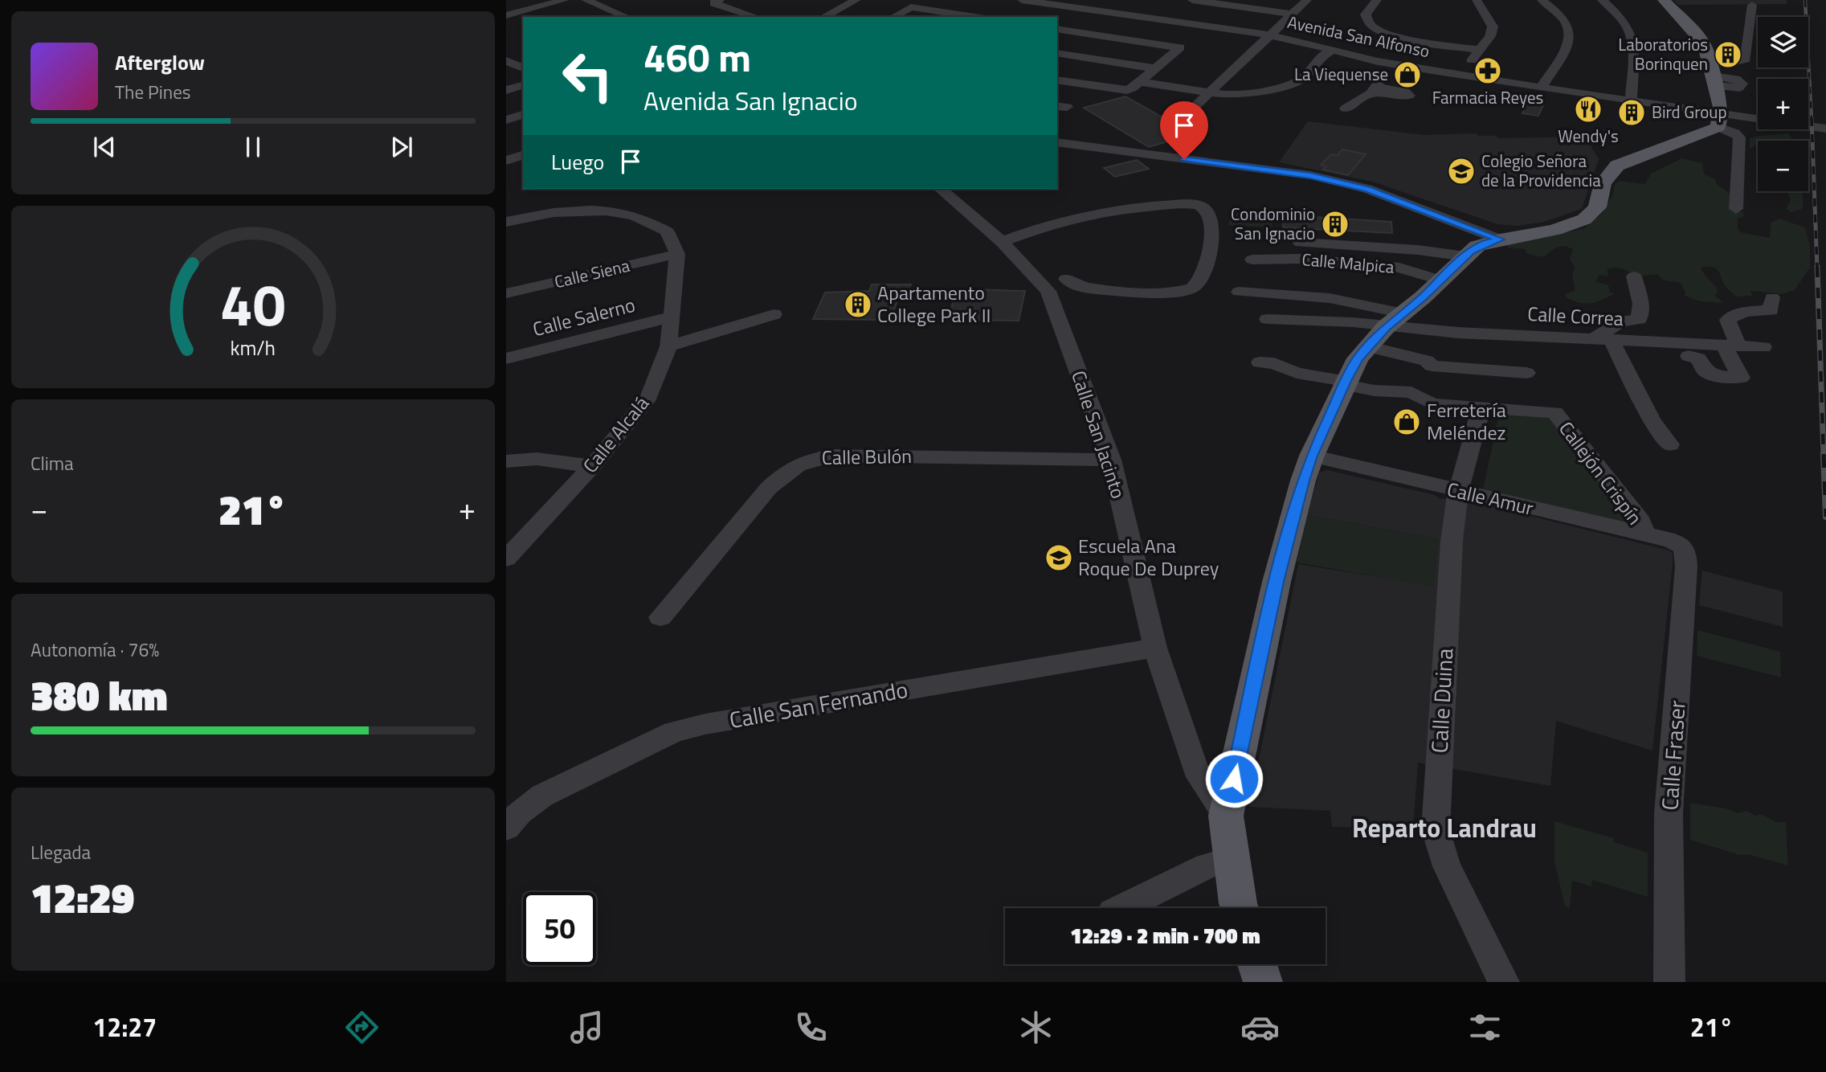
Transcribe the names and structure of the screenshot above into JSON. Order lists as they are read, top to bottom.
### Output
{
  "streets": {
    "street": [
      "Avenida San Alfonso",
      "Calle Malpica",
      "Calle Siena",
      "Calle Correa",
      "Calle Salerno",
      "Calle Alcalá",
      "Calle San Jacinto",
      "Calle Bulón",
      "Callejón Crispín",
      "Calle Amur",
      "Calle Duina",
      "Calle San Fernando",
      "Calle Fraser"
    ]
  },
  "crossings": [
    ["Calle Siena", "Calle Alcalá"],
    ["Calle Salerno", "Calle Alcalá"],
    ["Calle San Jacinto", "Calle Bulón"],
    ["Calle San Jacinto", "Calle San Fernando"],
    ["Callejón Crispín", "Calle Amur"],
    ["Callejón Crispín", "Calle Duina"],
    ["Callejón Crispín", "Calle Fraser"],
    ["Calle Amur", "Calle Duina"],
    ["Calle Amur", "Calle Fraser"]
  ],
  "districts": ["Reparto Landrau"],
  "places": {
    "building": [
      "Laboratorios Borinquen",
      "Bird Group",
      "Condominio San Ignacio",
      "Apartamento College Park II"
    ],
    "pharmacy": ["Farmacia Reyes"],
    "shop": ["La Viequense", "Ferretería Meléndez"],
    "restaurant": ["Wendy's"],
    "school or university": ["Colegio Señora de la Providencia", "Escuela Ana Roque De Duprey"]
  },
  "page": {
    "map_buttons": ["+", "−"],
    "turn": ["460 m", "Avenida San Ignacio"],
    "song": ["Afterglow", "The Pines"],
    "then": "Luego",
    "tile": [
      "Clima",
      ["Autonomía · 76%", "380 km"],
      ["Llegada", "12:29"]
    ],
    "heat": ["−", "21°", "+"],
    "limit": "50",
    "trip": "12:29 · 2 min · 700 m",
    "tabs": ["12:27", "21°"],
    "gauge": ["40", "km/h"]
  }
}
